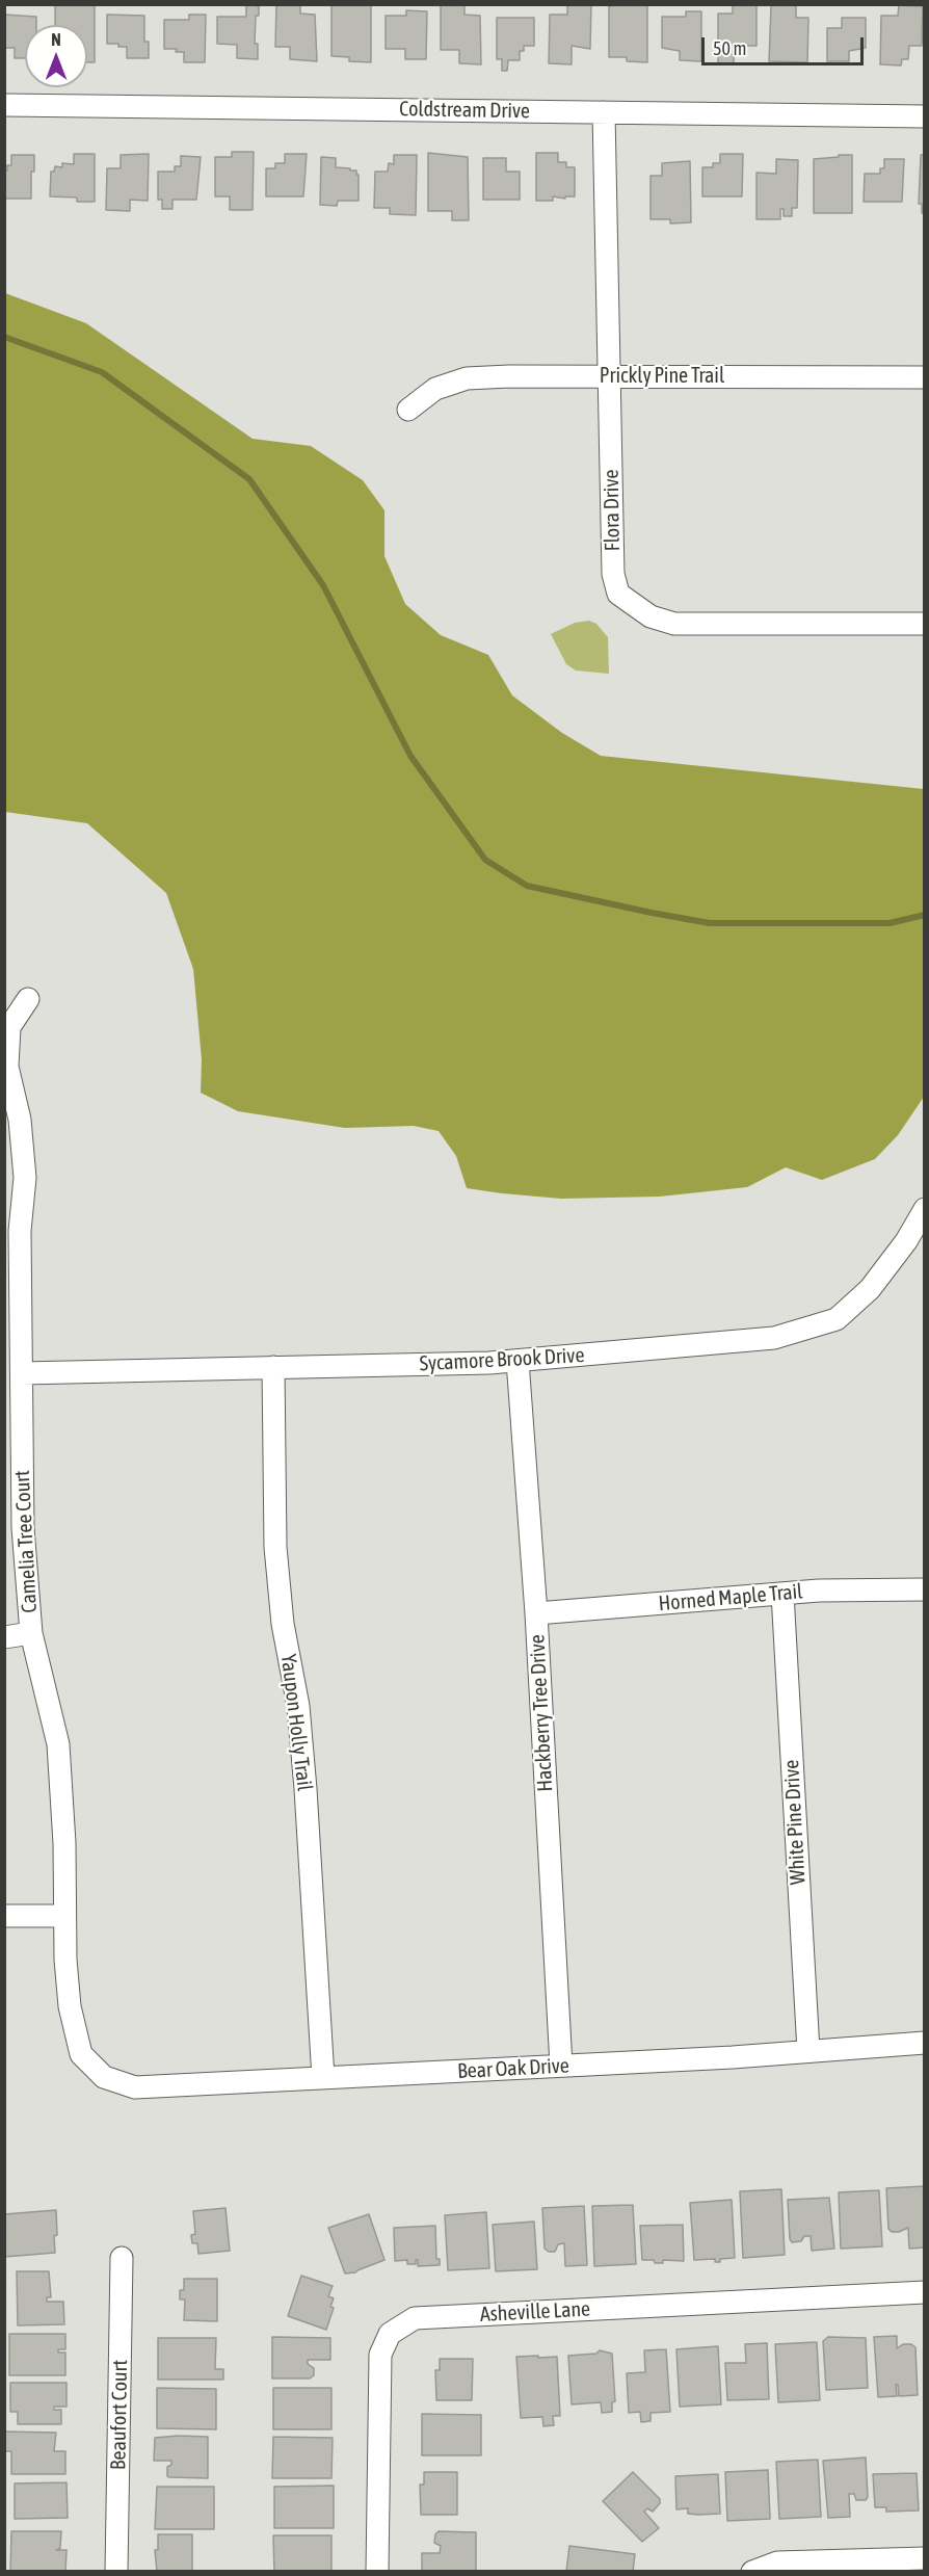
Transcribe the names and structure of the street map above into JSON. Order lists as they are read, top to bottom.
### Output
{
  "streets": {
    "street": [
      "Coldstream Drive",
      "Prickly Pine Trail",
      "Flora Drive",
      "Sycamore Brook Drive",
      "Camelia Tree Court",
      "Horned Maple Trail",
      "Hackberry Tree Drive",
      "Yaupon Holly Trail",
      "White Pine Drive",
      "Bear Oak Drive",
      "Asheville Lane",
      "Beaufort Court"
    ]
  },
  "crossings": [
    ["Coldstream Drive", "Flora Drive"],
    ["Prickly Pine Trail", "Flora Drive"],
    ["Sycamore Brook Drive", "Camelia Tree Court"],
    ["Sycamore Brook Drive", "Hackberry Tree Drive"],
    ["Sycamore Brook Drive", "Yaupon Holly Trail"],
    ["Camelia Tree Court", "Bear Oak Drive"],
    ["Horned Maple Trail", "Hackberry Tree Drive"],
    ["Horned Maple Trail", "White Pine Drive"],
    ["Hackberry Tree Drive", "Bear Oak Drive"],
    ["Yaupon Holly Trail", "Bear Oak Drive"],
    ["White Pine Drive", "Bear Oak Drive"]
  ],
  "scale_bar": "50 m",
  "north": "top"
}
